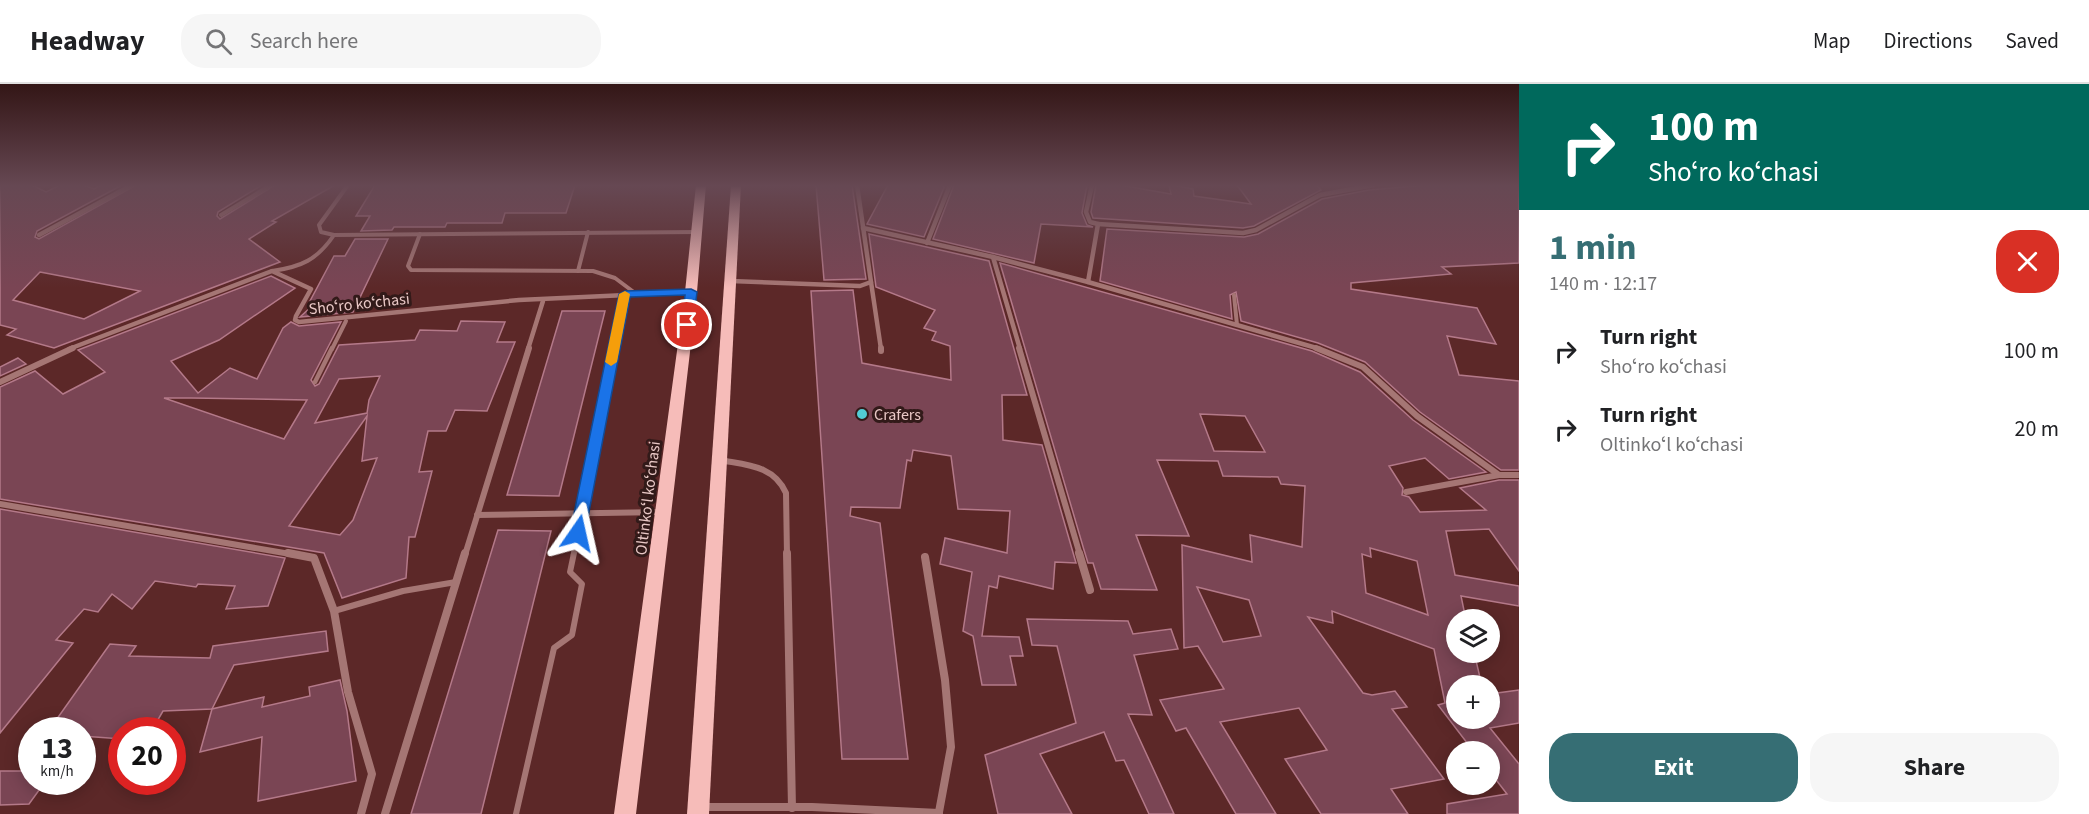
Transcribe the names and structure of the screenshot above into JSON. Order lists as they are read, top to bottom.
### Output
{
  "streets": {
    "main road": ["Oltinkoʻl koʻchasi"],
    "street": ["Shoʻro koʻchasi"]
  },
  "crossings": [
    ["Shoʻro koʻchasi", "Oltinkoʻl koʻchasi"]
  ],
  "places": ["Crafers"],
  "page": {
    "header": "Headway",
    "search": "Search here",
    "nav": ["Map", "Directions", "Saved"],
    "turn": ["100 m", "Shoʻro koʻchasi"],
    "heading": ["1 min", "140 m · 12:17"],
    "list": [
      {
        "name": "Turn right",
        "note": "Shoʻro koʻchasi",
        "value": "100 m"
      },
      {
        "name": "Turn right",
        "note": "Oltinkoʻl koʻchasi",
        "value": "20 m"
      }
    ],
    "map_buttons": ["+", "−"],
    "speed": "13 km/h",
    "limit": "20",
    "buttons": ["Exit", "Share"]
  }
}
